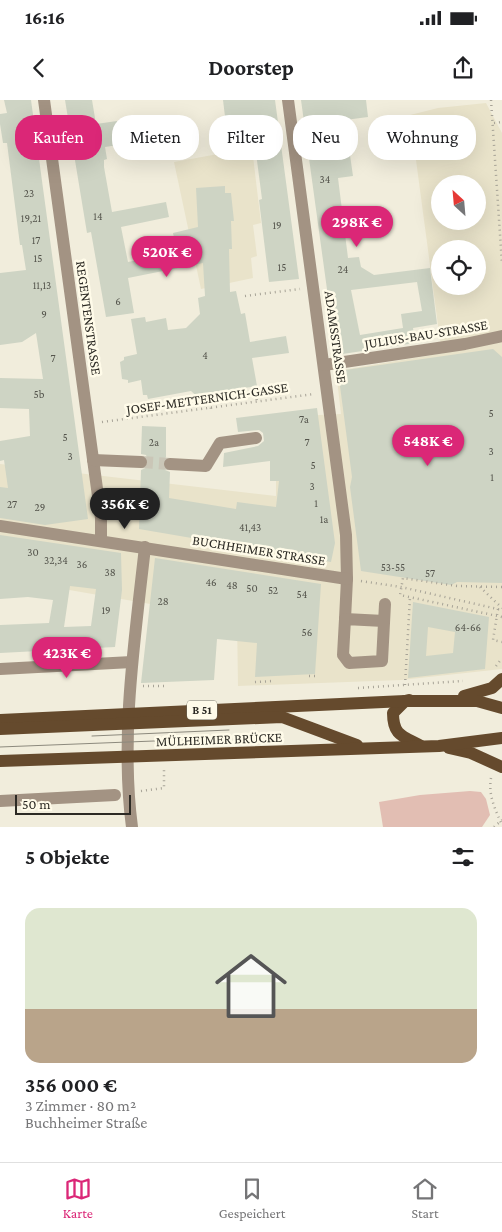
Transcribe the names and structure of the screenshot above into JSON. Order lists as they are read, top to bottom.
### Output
{
  "streets": {
    "main road": ["B 51", "MÜLHEIMER BRÜCKE"],
    "street": [
      "REGENTENSTRASSE",
      "JULIUS-BAU-STRASSE",
      "ADAMSSTRASSE",
      "BUCHHEIMER STRASSE"
    ],
    "path": ["JOSEF-METTERNICH-GASSE"]
  },
  "crossings": [
    ["REGENTENSTRASSE", "JOSEF-METTERNICH-GASSE"],
    ["REGENTENSTRASSE", "BUCHHEIMER STRASSE"],
    ["JULIUS-BAU-STRASSE", "ADAMSSTRASSE"],
    ["ADAMSSTRASSE", "JOSEF-METTERNICH-GASSE"],
    ["ADAMSSTRASSE", "BUCHHEIMER STRASSE"],
    ["B 51", "MÜLHEIMER BRÜCKE"]
  ],
  "house_numbers": [
    "34",
    "23",
    "14",
    "19,21",
    "19",
    "17",
    "15",
    "15",
    "24",
    "11,13",
    "6",
    "9",
    "4",
    "7",
    "5b",
    "5",
    "7a",
    "5",
    "2a",
    "7",
    "3",
    "3",
    "5",
    "1",
    "3",
    "1",
    "27",
    "29",
    "1a",
    "41,43",
    "30",
    "32,34",
    "36",
    "53-55",
    "38",
    "57",
    "46",
    "48",
    "50",
    "52",
    "54",
    "28",
    "19",
    "64-66",
    "56"
  ],
  "scale_bar": "50 m",
  "north": "top left",
  "page": {
    "status": "16:16",
    "header": "Doorstep",
    "chip": [
      "Kaufen",
      "Mieten",
      "Filter",
      "Neu",
      "Wohnung"
    ],
    "price": [
      "298K €",
      "520K €",
      "548K €",
      "356K €",
      "423K €"
    ],
    "scale": "50 m",
    "heading": "5 Objekte",
    "list": [
      {
        "name": "356 000 €",
        "note": "3 Zimmer · 80 m² · Buchheimer Straße"
      }
    ],
    "tabs": ["Karte", "Gespeichert", "Start"]
  }
}
